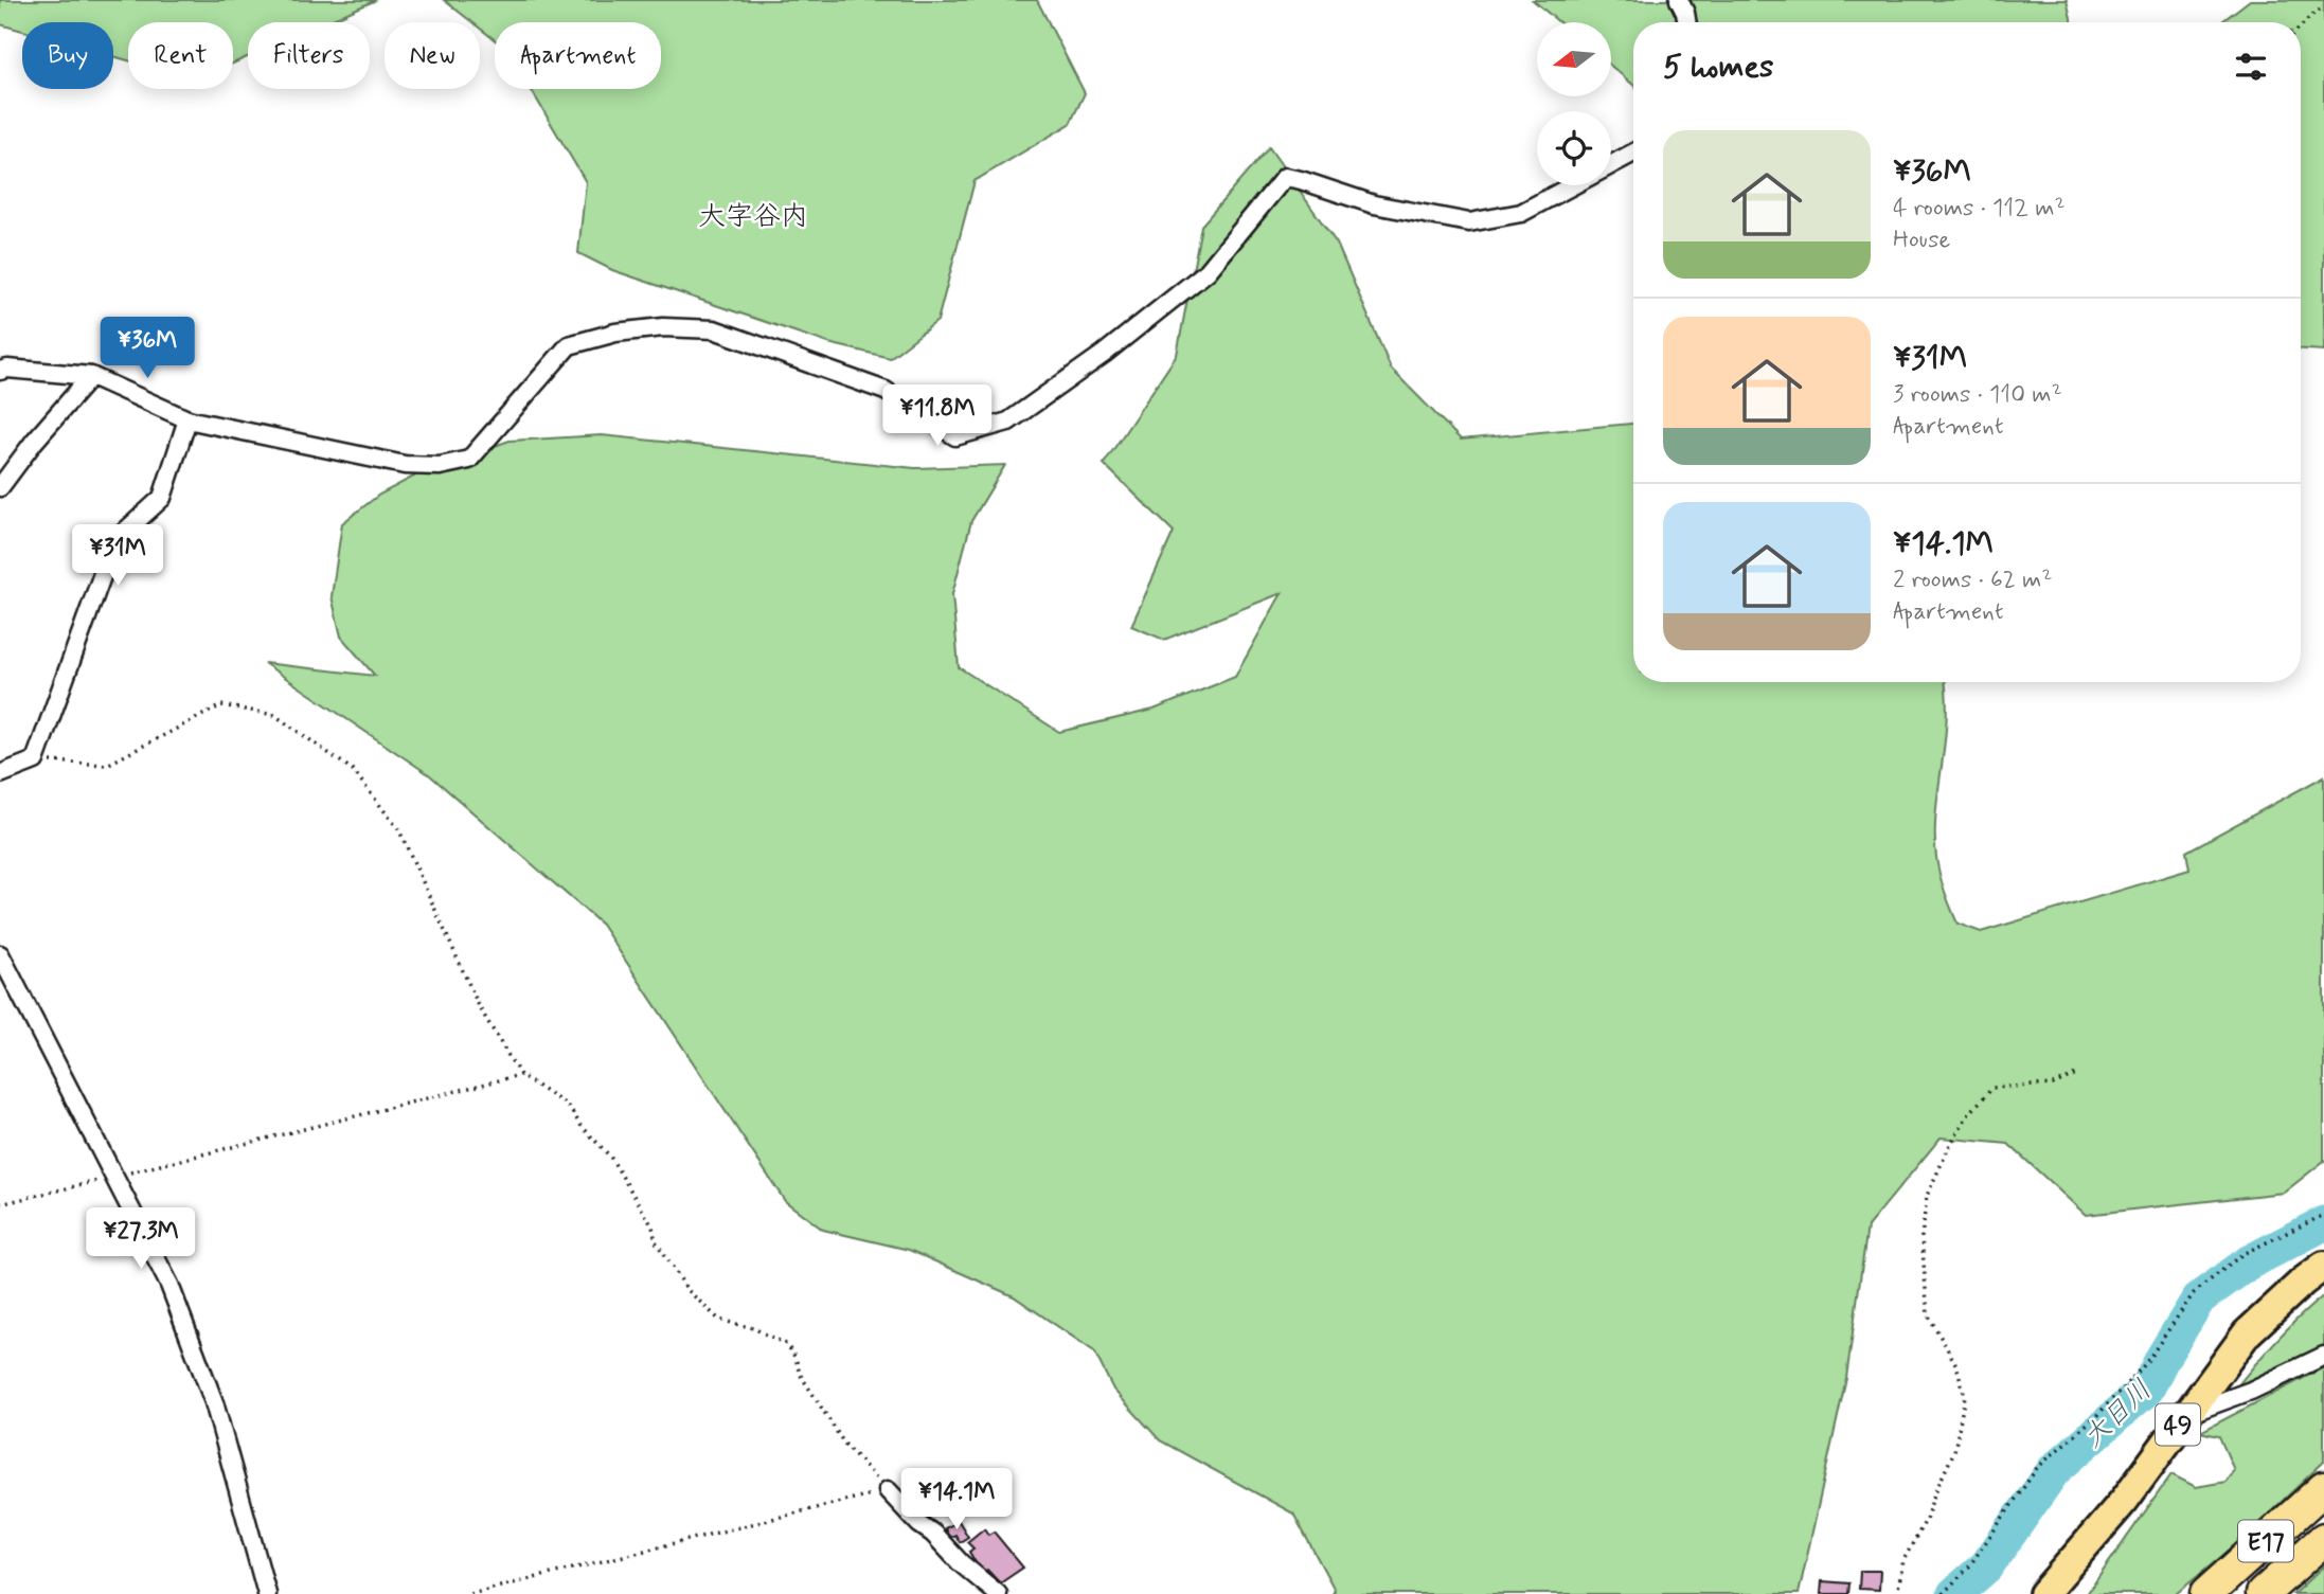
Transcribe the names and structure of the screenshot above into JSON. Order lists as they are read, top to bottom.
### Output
{
  "streets": {
    "highway": ["E17"],
    "main road": ["49"]
  },
  "districts": ["大字谷内"],
  "water": ["大日川"],
  "north": "left",
  "page": {
    "chip": [
      "Buy",
      "Rent",
      "Filters",
      "New",
      "Apartment"
    ],
    "heading": "5 homes",
    "list": [
      {
        "name": "¥36M",
        "note": "4 rooms · 112 m² · House"
      },
      {
        "name": "¥31M",
        "note": "3 rooms · 110 m² · Apartment"
      },
      {
        "name": "¥14.1M",
        "note": "2 rooms · 62 m² · Apartment"
      }
    ],
    "price": [
      "¥36M",
      "¥11.8M",
      "¥31M",
      "¥27.3M",
      "¥14.1M"
    ]
  }
}
